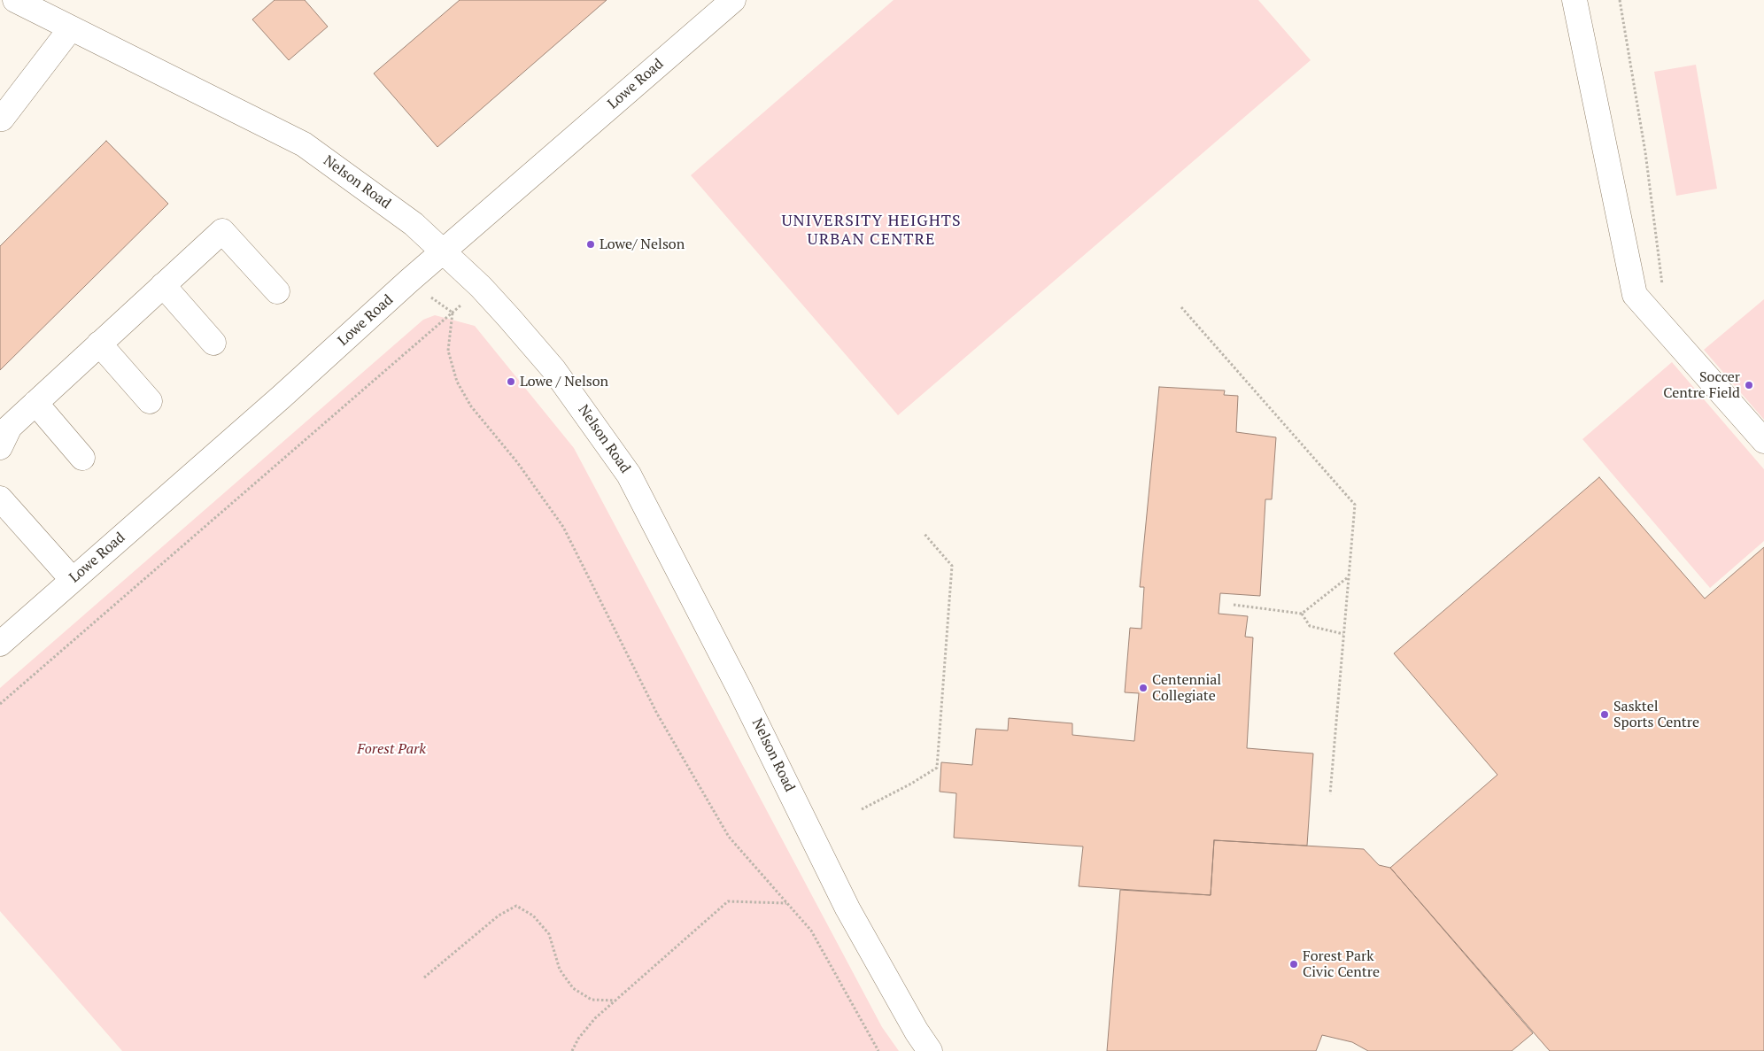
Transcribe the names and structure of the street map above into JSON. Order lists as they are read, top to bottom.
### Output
{
  "streets": {
    "street": ["Lowe Road", "Nelson Road"]
  },
  "crossings": [
    ["Lowe Road", "Nelson Road"]
  ],
  "districts": ["UNIVERSITY HEIGHTS URBAN CENTRE"],
  "parks": ["Forest Park"],
  "places": [
    "Lowe/ Nelson",
    "Lowe / Nelson",
    "Soccer Centre Field",
    "Centennial Collegiate",
    "Sasktel Sports Centre",
    "Forest Park Civic Centre"
  ]
}
